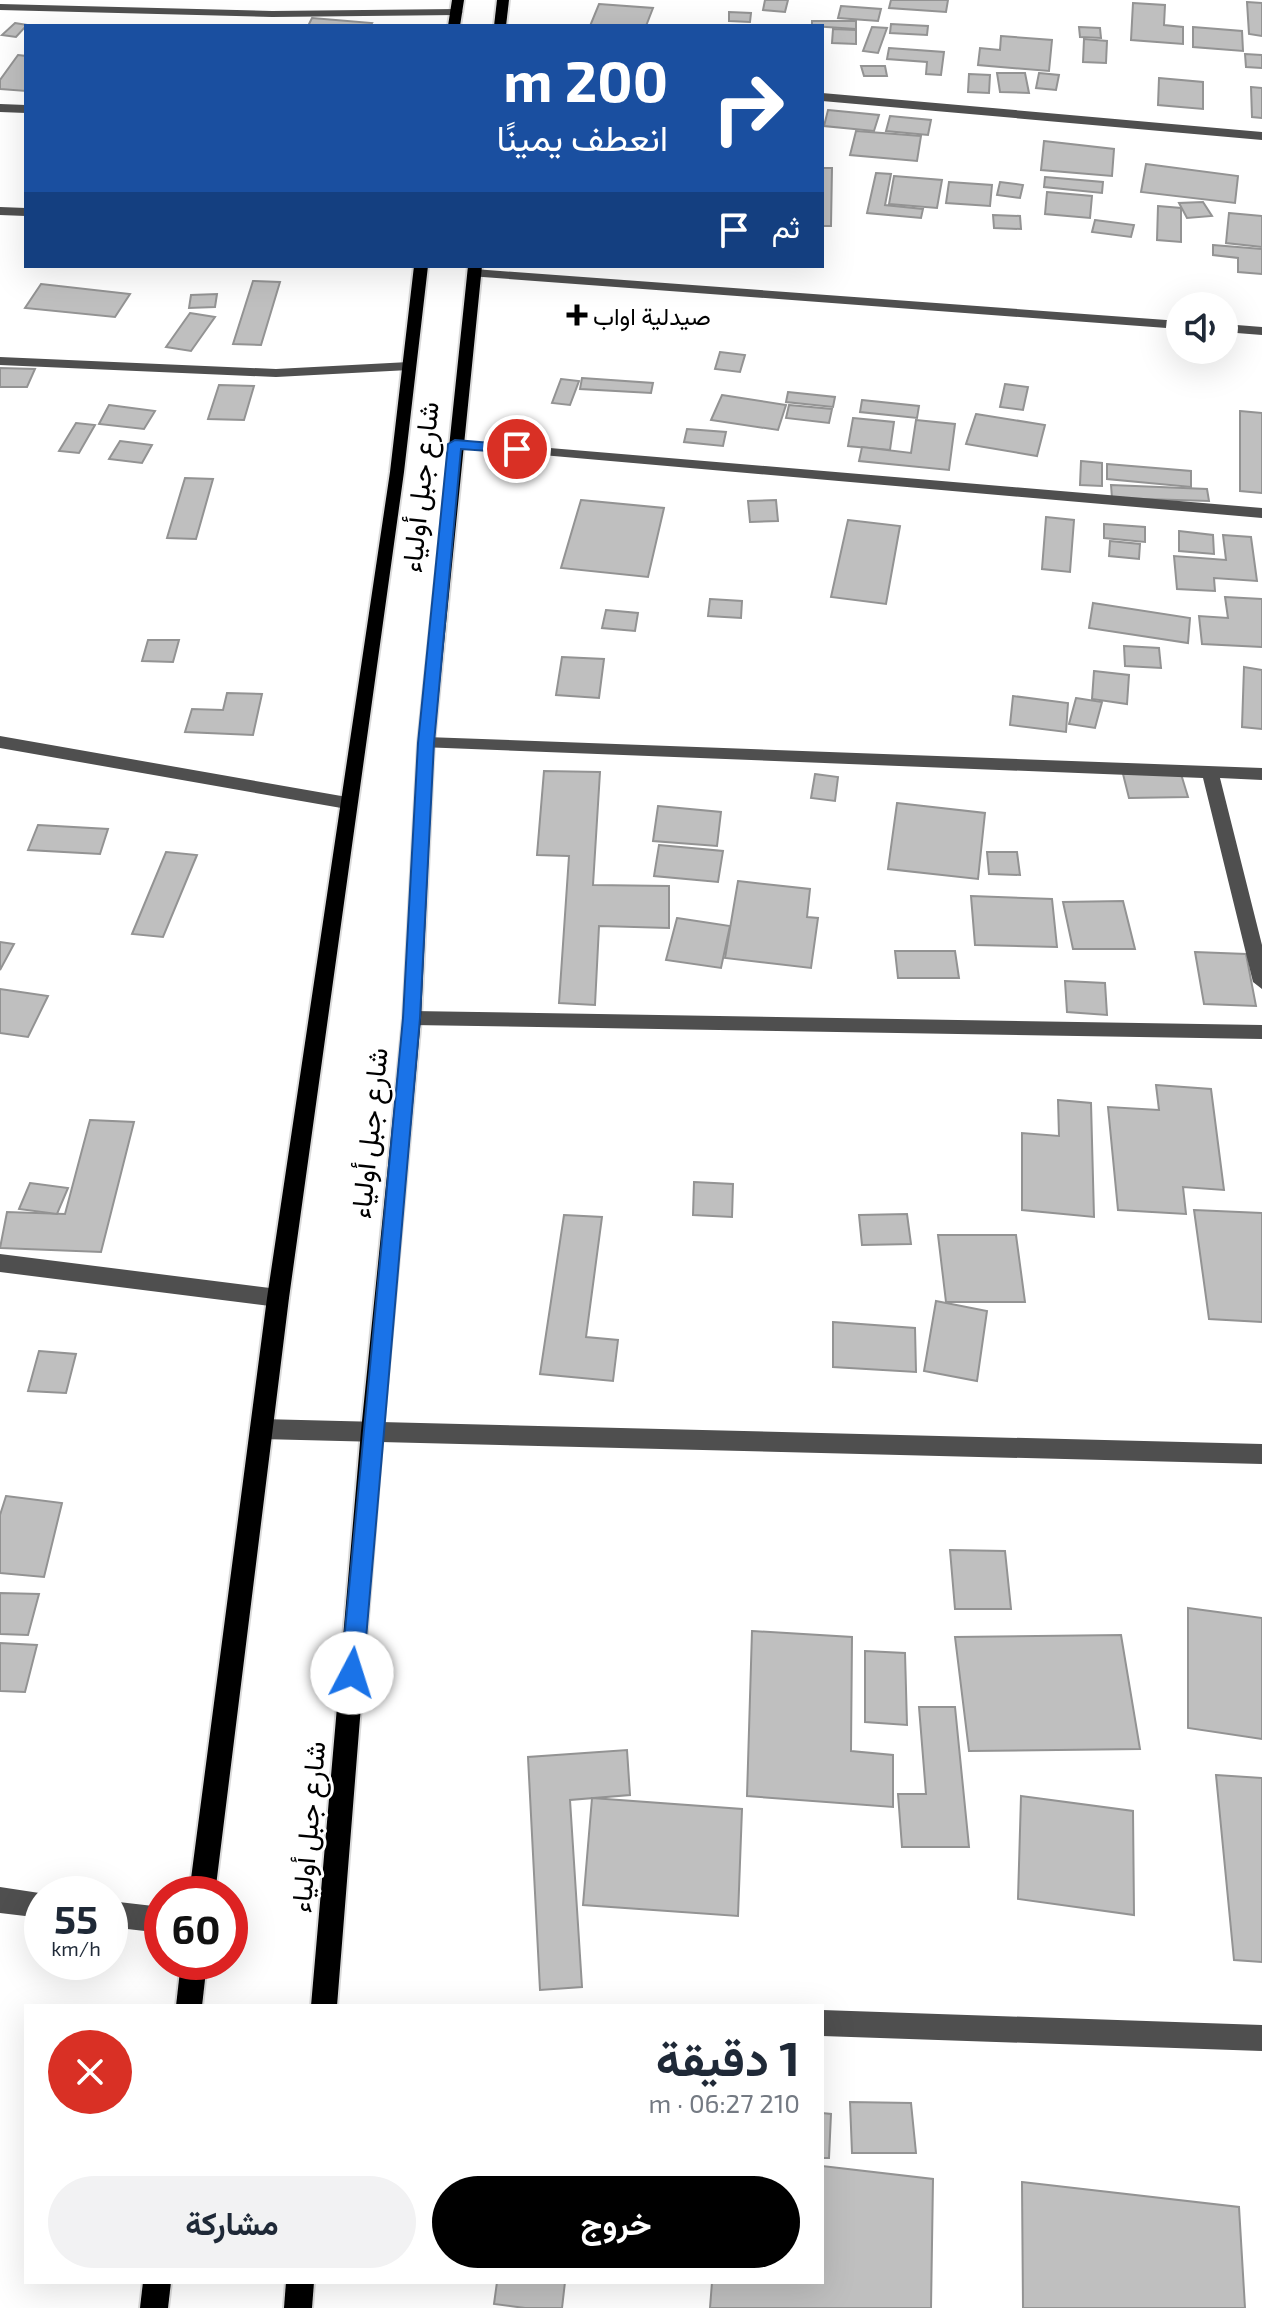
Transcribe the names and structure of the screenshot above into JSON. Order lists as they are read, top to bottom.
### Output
{
  "streets": {
    "main road": ["شارع جبل أولياء"]
  },
  "places": {
    "health": ["صيدلية اواب"]
  },
  "page": {
    "turn": ["200 m", "انعطف يمينًا"],
    "then": "ثم",
    "speed": "55 km/h",
    "limit": "60",
    "heading": ["1 دقيقة", "210 m · 06:27"],
    "buttons": ["خروج", "مشاركة"]
  }
}
